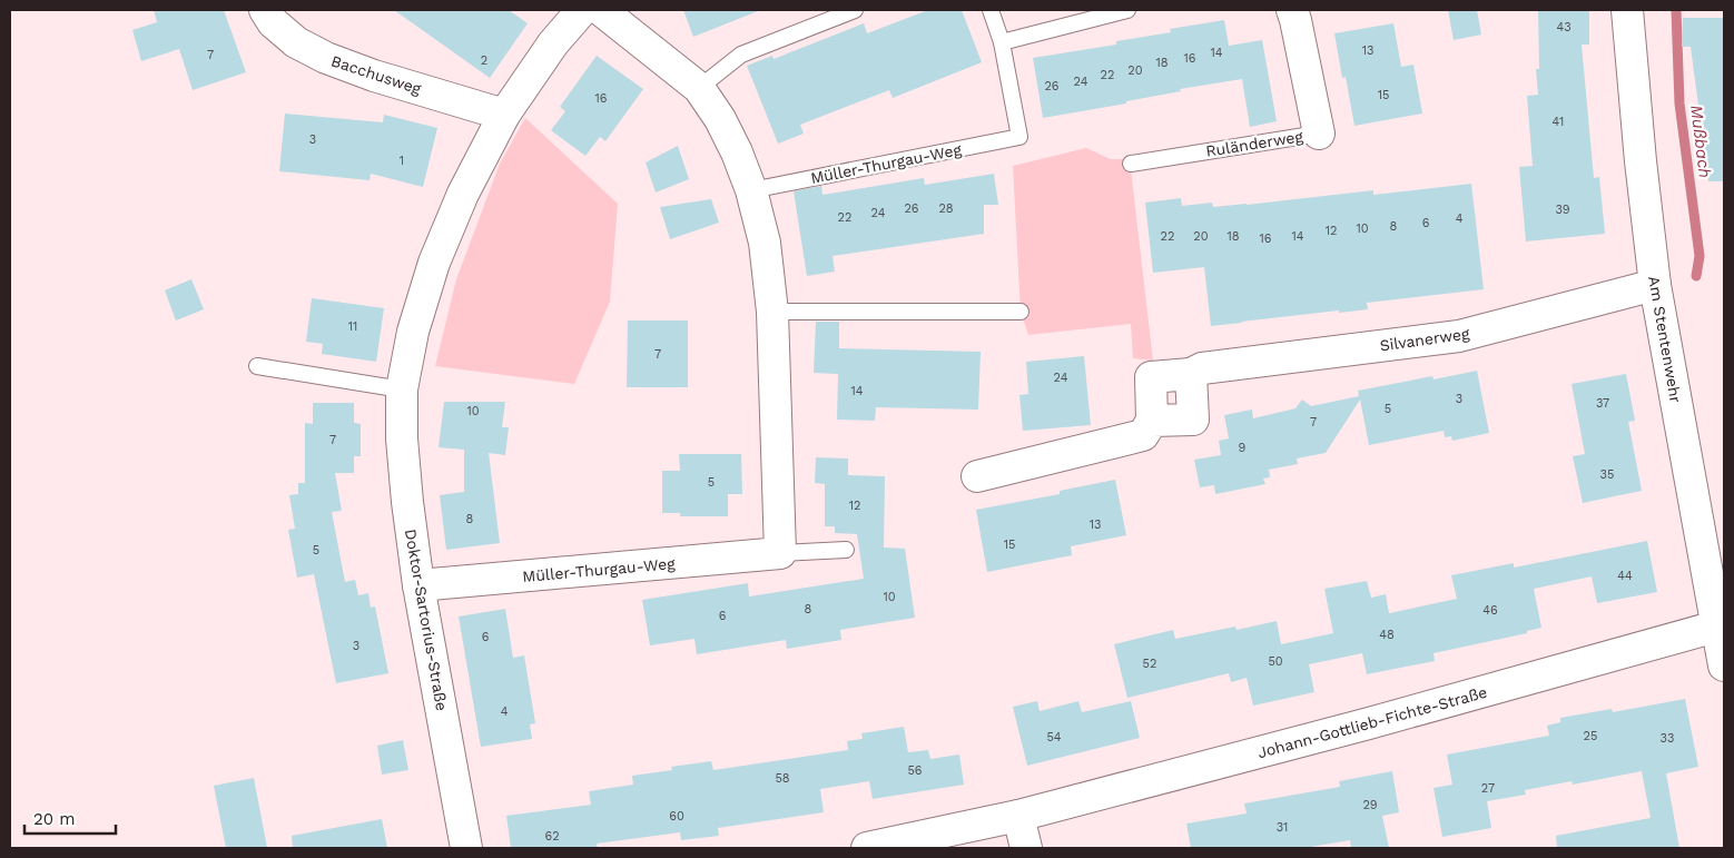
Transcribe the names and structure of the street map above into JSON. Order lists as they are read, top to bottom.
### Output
{
  "streets": {
    "street": [
      "Bacchusweg",
      "Ruländerweg",
      "Müller-Thurgau-Weg",
      "Silvanerweg",
      "Am Stentenwehr",
      "Doktor-Sartorius-Straße",
      "Johann-Gottlieb-Fichte-Straße"
    ]
  },
  "crossings": [
    ["Bacchusweg", "Doktor-Sartorius-Straße"],
    ["Müller-Thurgau-Weg", "Doktor-Sartorius-Straße"],
    ["Silvanerweg", "Am Stentenwehr"],
    ["Am Stentenwehr", "Johann-Gottlieb-Fichte-Straße"]
  ],
  "water": ["Mußbach"],
  "house_numbers": [
    "43",
    "13",
    "14",
    "7",
    "16",
    "2",
    "18",
    "20",
    "22",
    "24",
    "26",
    "15",
    "16",
    "41",
    "3",
    "1",
    "26",
    "28",
    "39",
    "24",
    "22",
    "4",
    "6",
    "8",
    "10",
    "12",
    "22",
    "20",
    "18",
    "14",
    "16",
    "11",
    "7",
    "24",
    "14",
    "3",
    "37",
    "5",
    "10",
    "7",
    "7",
    "9",
    "35",
    "5",
    "12",
    "8",
    "13",
    "15",
    "5",
    "44",
    "10",
    "8",
    "46",
    "6",
    "48",
    "6",
    "3",
    "50",
    "52",
    "4",
    "25",
    "54",
    "33",
    "56",
    "58",
    "27",
    "29",
    "60",
    "31",
    "62"
  ],
  "scale_bar": "20 m"
}
